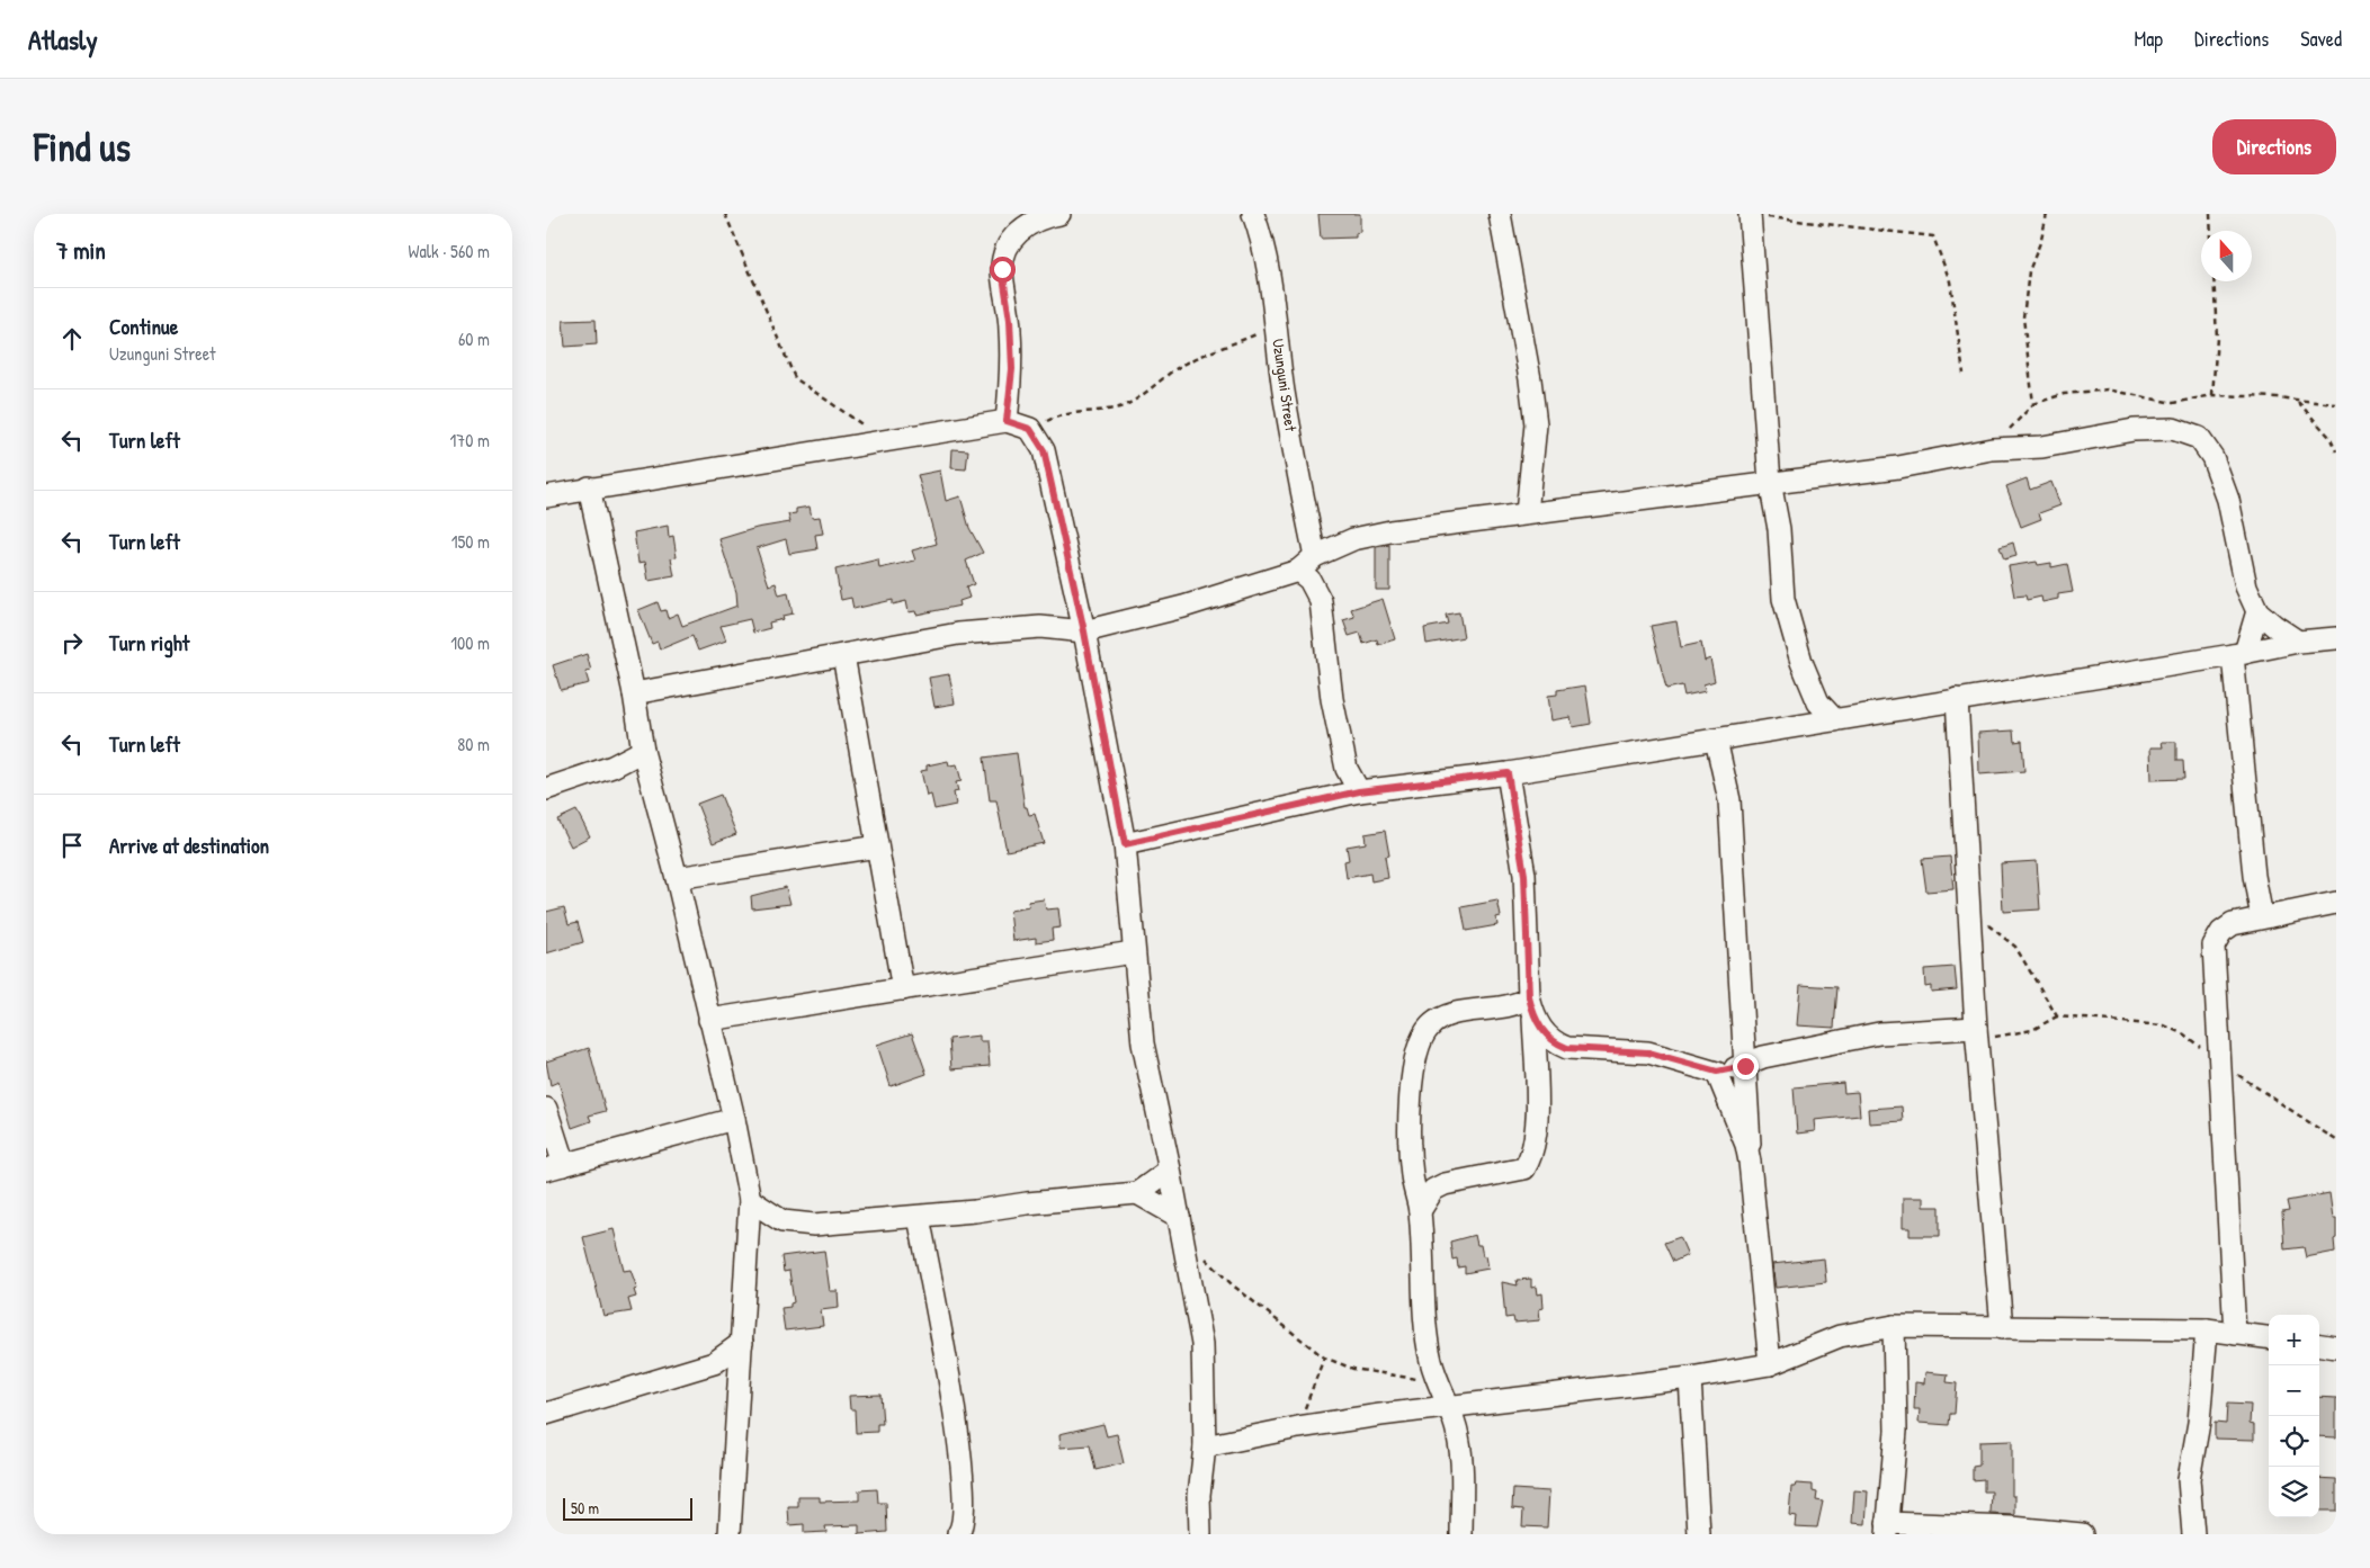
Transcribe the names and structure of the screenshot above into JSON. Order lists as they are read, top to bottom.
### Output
{
  "streets": {
    "street": ["Uzunguni Street"]
  },
  "scale_bar": "50 m",
  "north": "top",
  "page": {
    "header": "Atlasly",
    "nav": ["Map", "Directions", "Saved"],
    "buttons": "Directions",
    "title": "Find us",
    "heading": ["7 min", "Walk · 560 m"],
    "list": [
      ["Continue", "Uzunguni Street", "60 m"],
      ["Turn left", "170 m"],
      ["Turn left", "150 m"],
      ["Turn right", "100 m"],
      ["Turn left", "80 m"],
      "Arrive at destination"
    ],
    "map_buttons": ["+", "−"],
    "scale": "50 m"
  }
}
